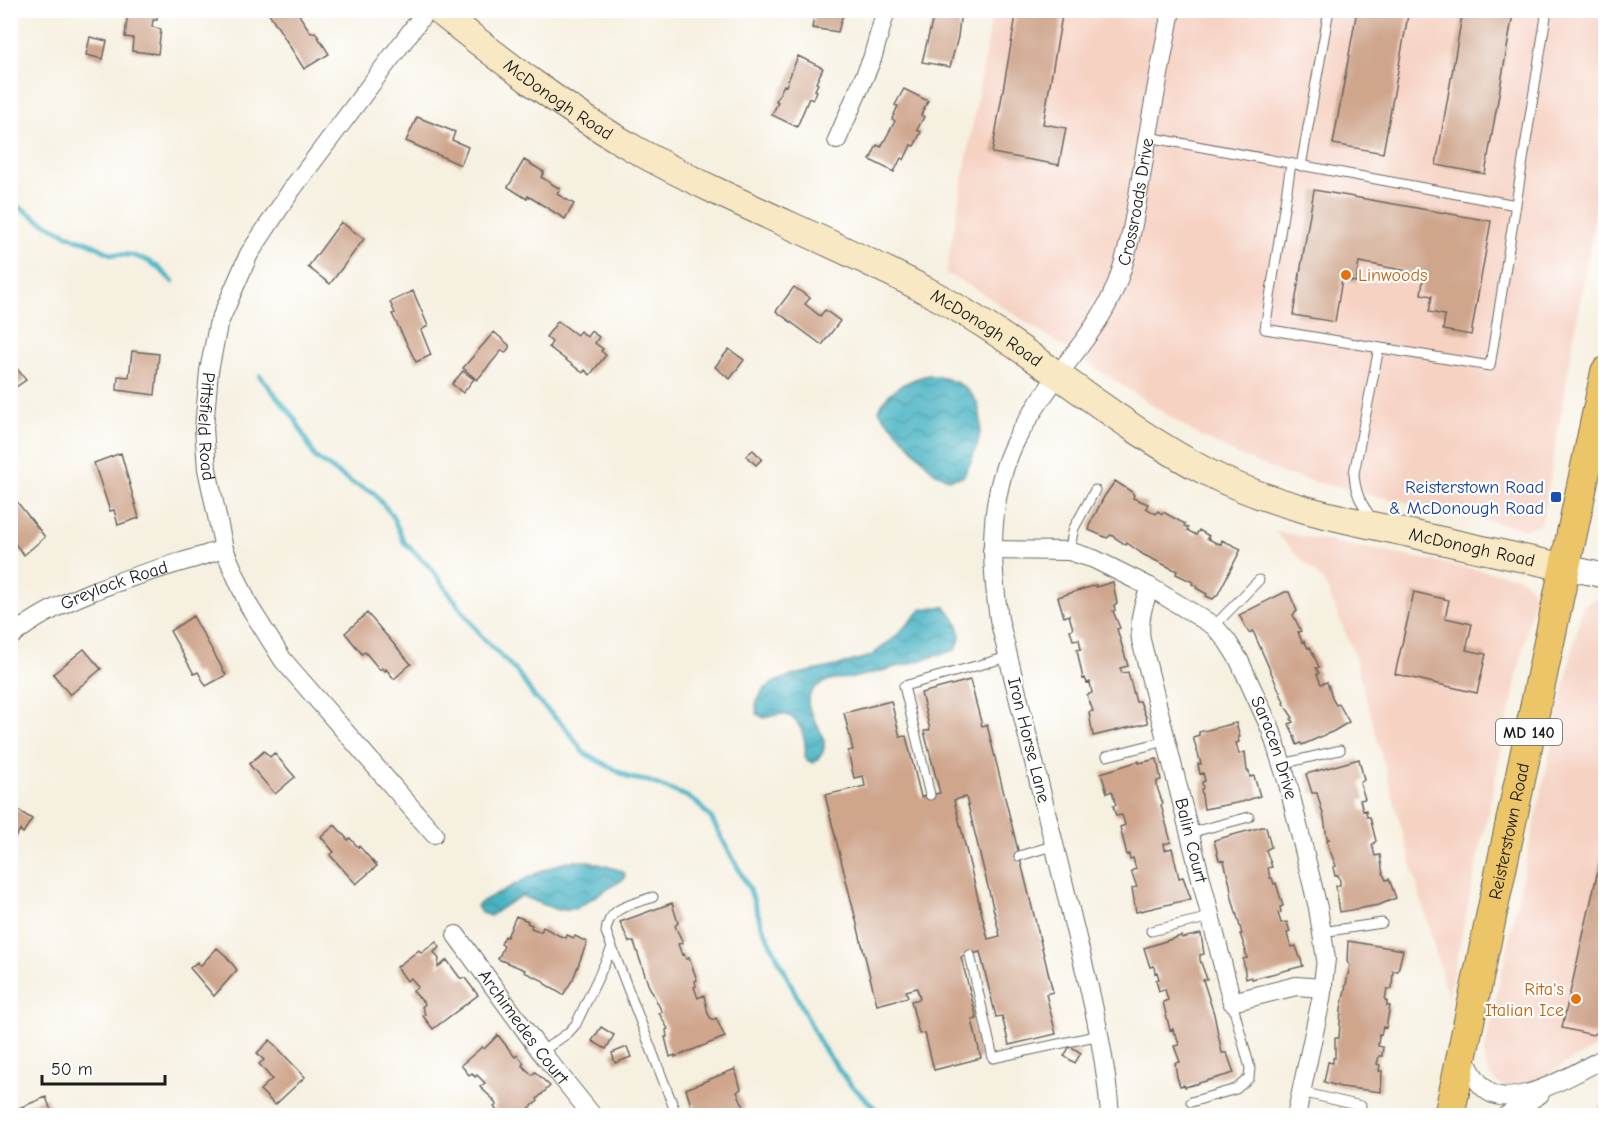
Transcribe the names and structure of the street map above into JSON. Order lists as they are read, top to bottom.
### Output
{
  "streets": {
    "main road": ["McDonogh Road", "MD 140", "Reisterstown Road"],
    "street": [
      "Crossroads Drive",
      "Pittsfield Road",
      "Greylock Road",
      "Iron Horse Lane",
      "Saracen Drive",
      "Balin Court",
      "Archimedes Court"
    ]
  },
  "crossings": [
    ["McDonogh Road", "Crossroads Drive"],
    ["McDonogh Road", "Iron Horse Lane"],
    ["McDonogh Road", "Reisterstown Road"],
    ["Crossroads Drive", "Iron Horse Lane"],
    ["Pittsfield Road", "Greylock Road"],
    ["Iron Horse Lane", "Saracen Drive"],
    ["Saracen Drive", "Balin Court"]
  ],
  "places": {
    "other": ["Linwoods", "Rita's Italian Ice"],
    "transit": ["Reisterstown Road & McDonough Road"]
  },
  "scale_bar": "50 m"
}
